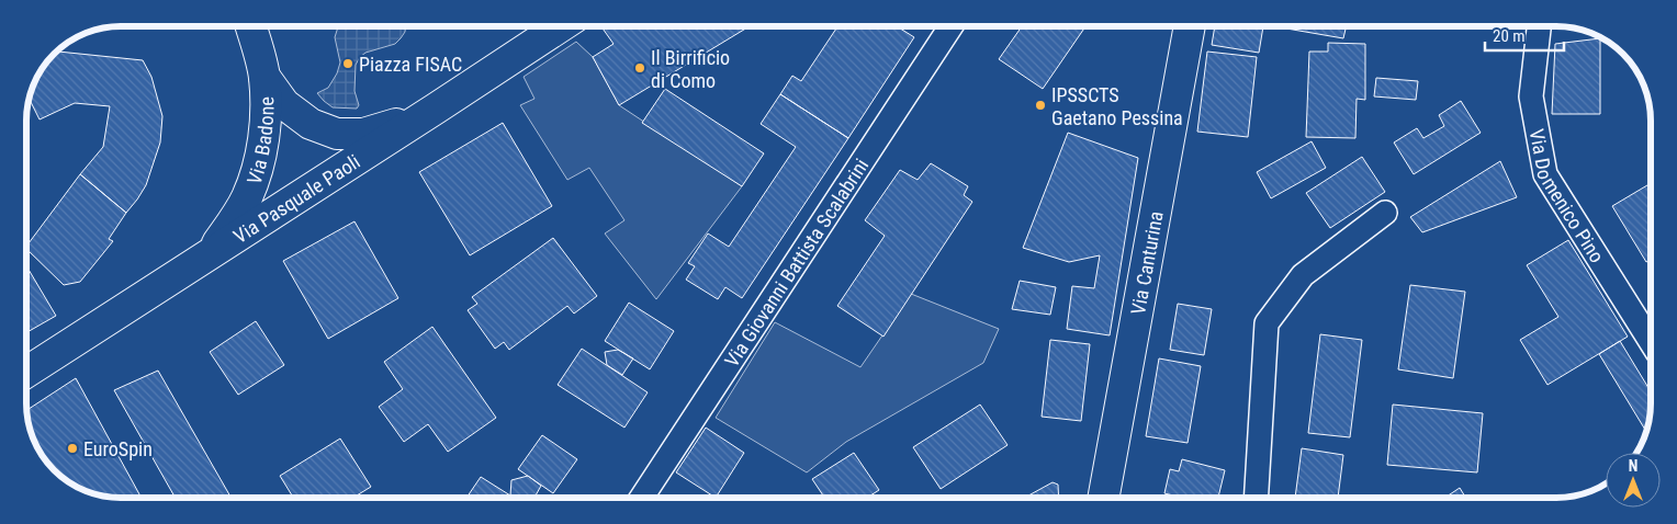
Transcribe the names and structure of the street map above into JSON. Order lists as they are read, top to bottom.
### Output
{
  "streets": {
    "main road": ["Via Badone", "Via Pasquale Paoli", "Via Canturina"],
    "street": ["Via Domenico Pino", "Via Giovanni Battista Scalabrini"]
  },
  "crossings": [
    ["Via Badone", "Via Pasquale Paoli"]
  ],
  "places": [
    "Piazza FISAC",
    "Il Birrificio di Como",
    "IPSSCTS Gaetano Pessina",
    "EuroSpin"
  ],
  "scale_bar": "20 m",
  "north": "top"
}
